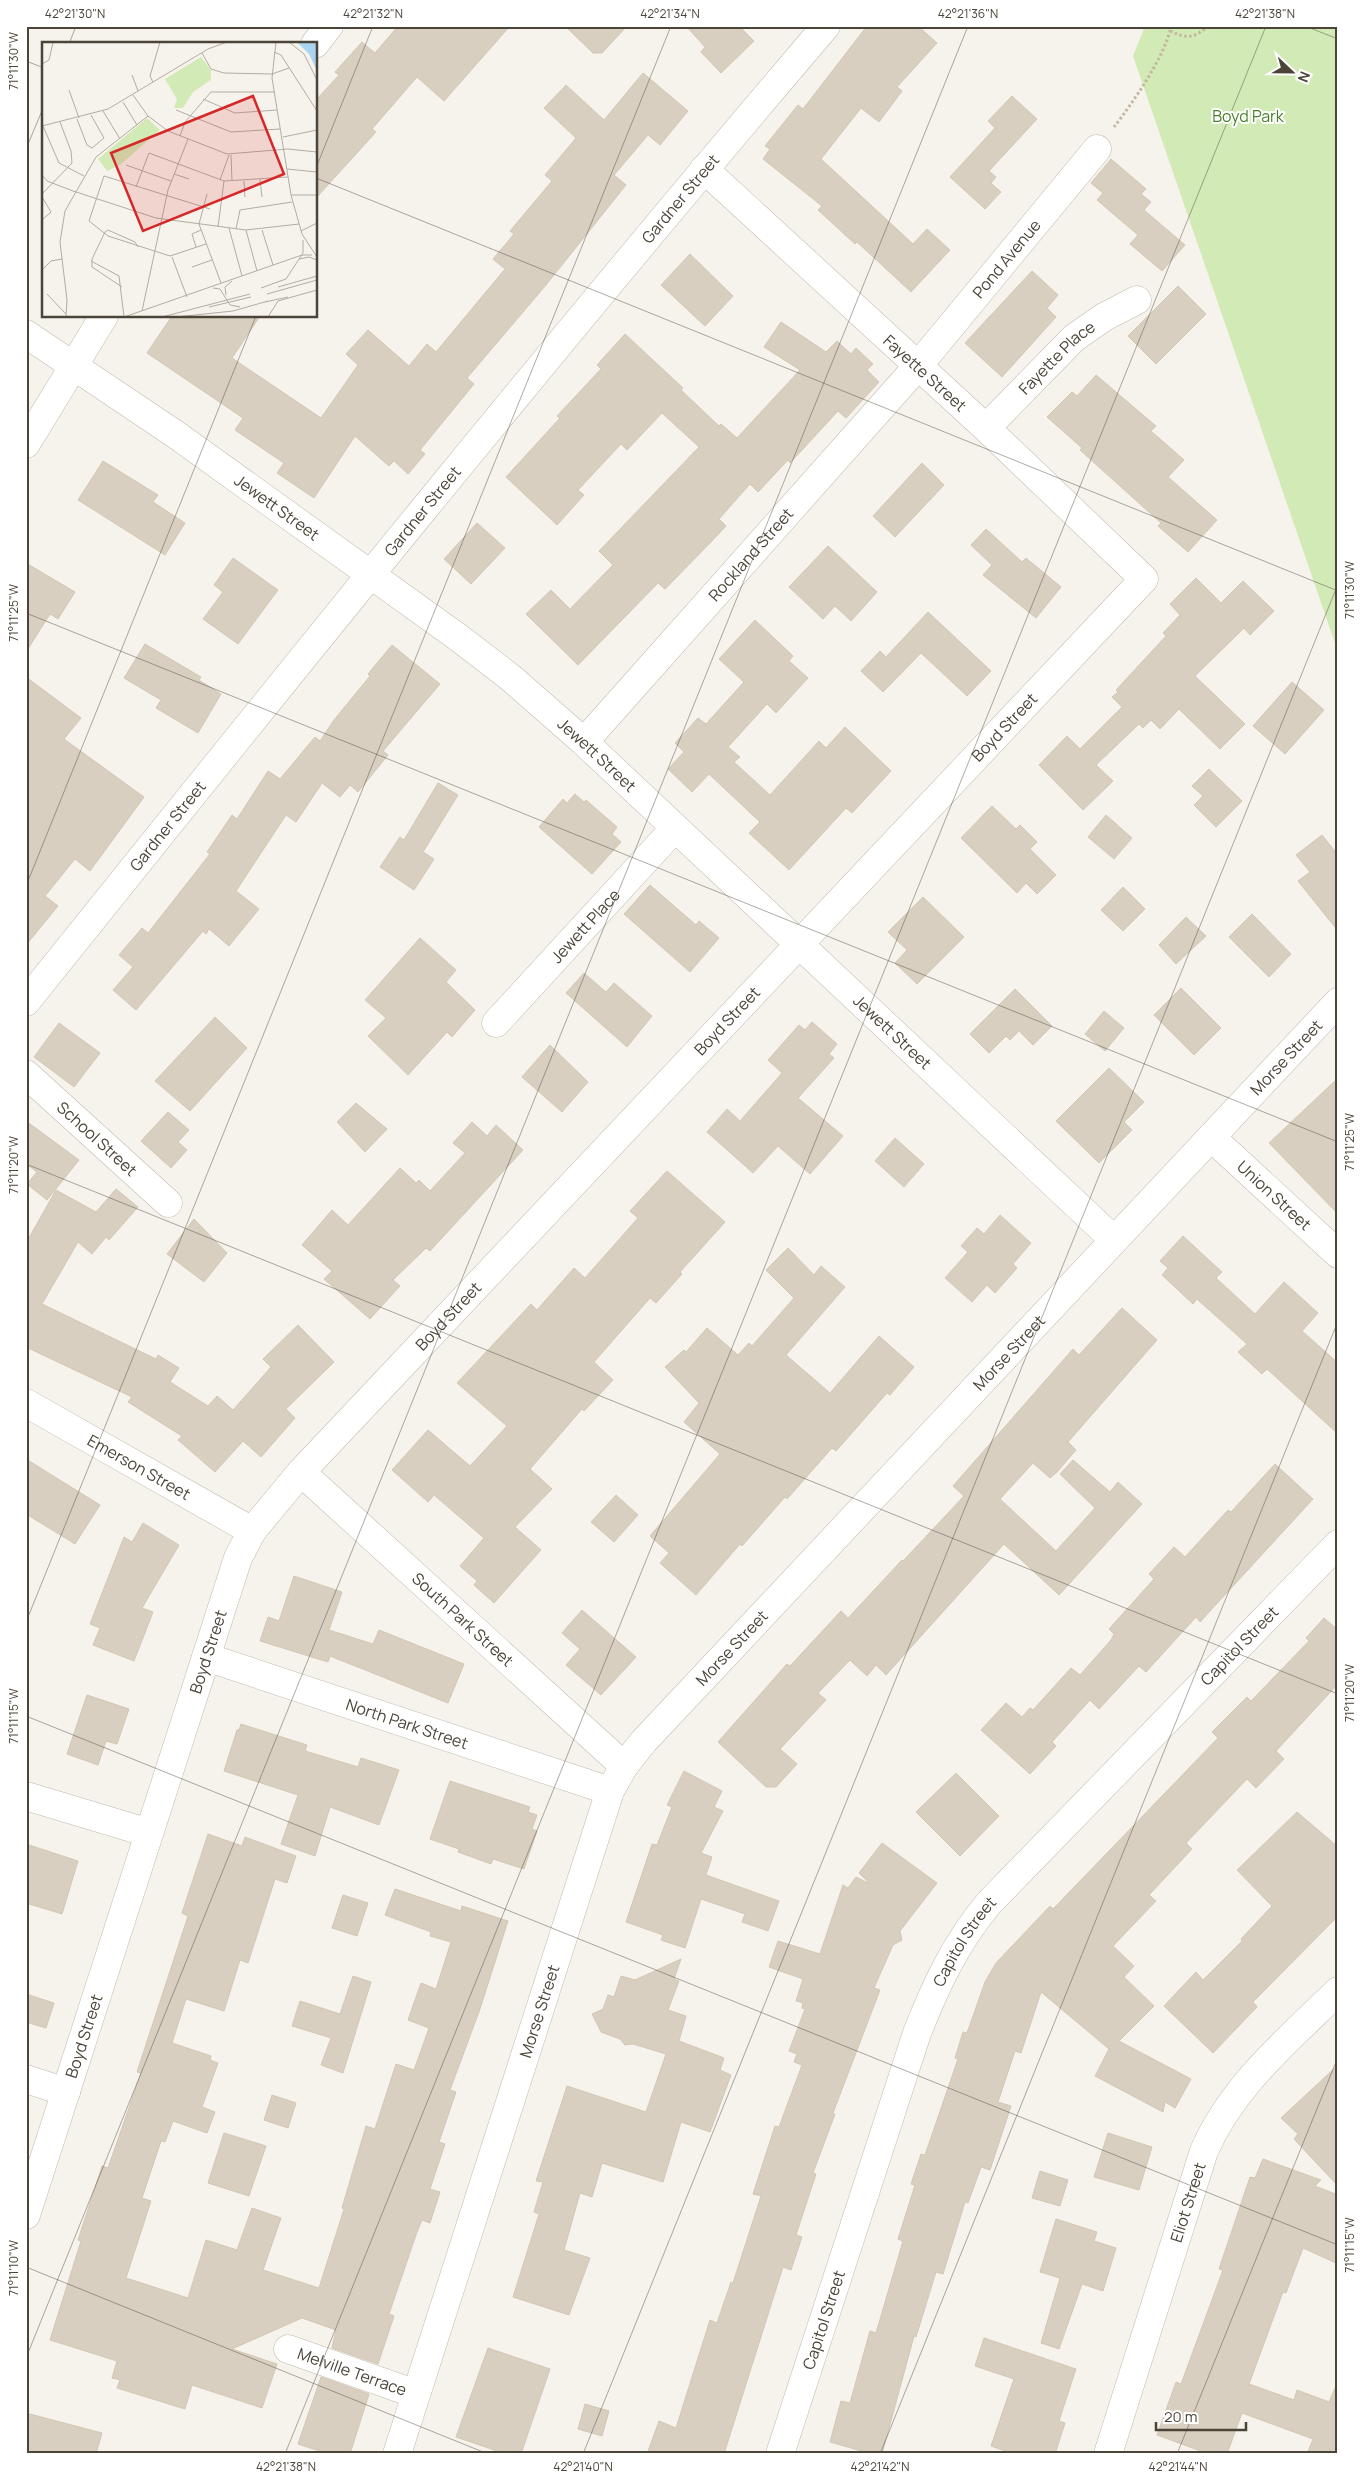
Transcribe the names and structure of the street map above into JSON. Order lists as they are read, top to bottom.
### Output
{
  "streets": {
    "street": [
      "Gardner Street",
      "Pond Avenue",
      "Fayette Place",
      "Fayette Street",
      "Jewett Street",
      "Rockland Street",
      "Boyd Street",
      "Jewett Place",
      "Morse Street",
      "School Street",
      "Union Street",
      "Emerson Street",
      "South Park Street",
      "Capitol Street",
      "North Park Street",
      "Eliot Street",
      "Melville Terrace"
    ]
  },
  "crossings": [
    ["Gardner Street", "Fayette Street"],
    ["Gardner Street", "Jewett Street"],
    ["Pond Avenue", "Fayette Street"],
    ["Pond Avenue", "Rockland Street"],
    ["Fayette Place", "Fayette Street"],
    ["Fayette Street", "Rockland Street"],
    ["Fayette Street", "Boyd Street"],
    ["Jewett Street", "Rockland Street"],
    ["Jewett Street", "Boyd Street"],
    ["Jewett Street", "Jewett Place"],
    ["Jewett Street", "Morse Street"],
    ["Boyd Street", "Emerson Street"],
    ["Boyd Street", "South Park Street"],
    ["Boyd Street", "North Park Street"],
    ["Morse Street", "Union Street"],
    ["Morse Street", "South Park Street"],
    ["Morse Street", "North Park Street"],
    ["Morse Street", "Melville Terrace"]
  ],
  "parks": ["Boyd Park"],
  "scale_bar": "20 m",
  "north": "right",
  "coordinates": [
    "42°21'30\"N",
    "42°21'32\"N",
    "42°21'34\"N",
    "42°21'36\"N",
    "42°21'38\"N",
    "71°11'30\"W",
    "71°11'25\"W",
    "71°11'20\"W",
    "71°11'15\"W",
    "71°11'10\"W",
    "42°21'40\"N",
    "42°21'42\"N",
    "42°21'44\"N"
  ]
}
